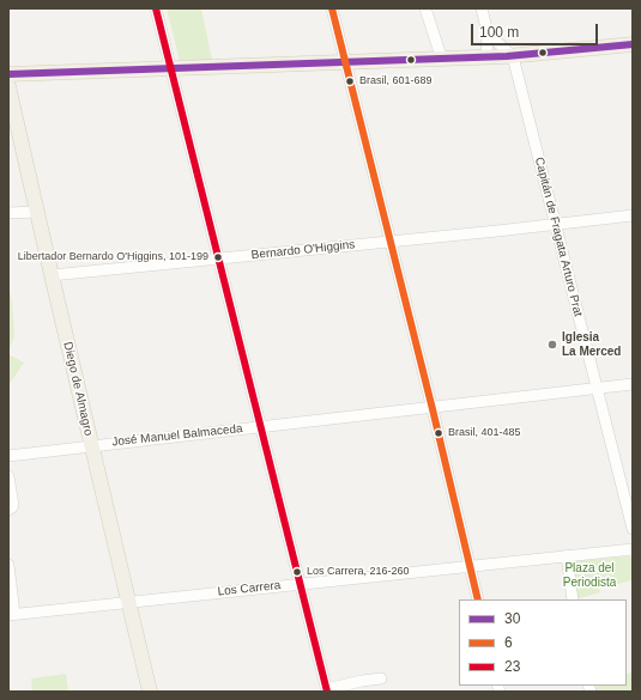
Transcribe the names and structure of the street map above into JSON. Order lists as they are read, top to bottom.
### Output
{
  "streets": {
    "main road": ["Diego de Almagro"],
    "street": [
      "Capitán de Fragata Arturo Prat",
      "Bernardo O'Higgins",
      "José Manuel Balmaceda",
      "Los Carrera"
    ]
  },
  "crossings": [
    ["Capitán de Fragata Arturo Prat", "Bernardo O'Higgins"],
    ["Capitán de Fragata Arturo Prat", "José Manuel Balmaceda"],
    ["Bernardo O'Higgins", "Diego de Almagro"],
    ["Diego de Almagro", "José Manuel Balmaceda"],
    ["Diego de Almagro", "Los Carrera"]
  ],
  "parks": ["Plaza del Periodista"],
  "places": [
    "Brasil, 601-689",
    "Libertador Bernardo O'Higgins, 101-199",
    "Iglesia La Merced",
    "Brasil, 401-485",
    "Los Carrera, 216-260"
  ],
  "lines": ["transit line 6", "transit line 23", "transit line 30"],
  "legend": ["30", "6", "23"],
  "scale_bar": "100 m"
}
